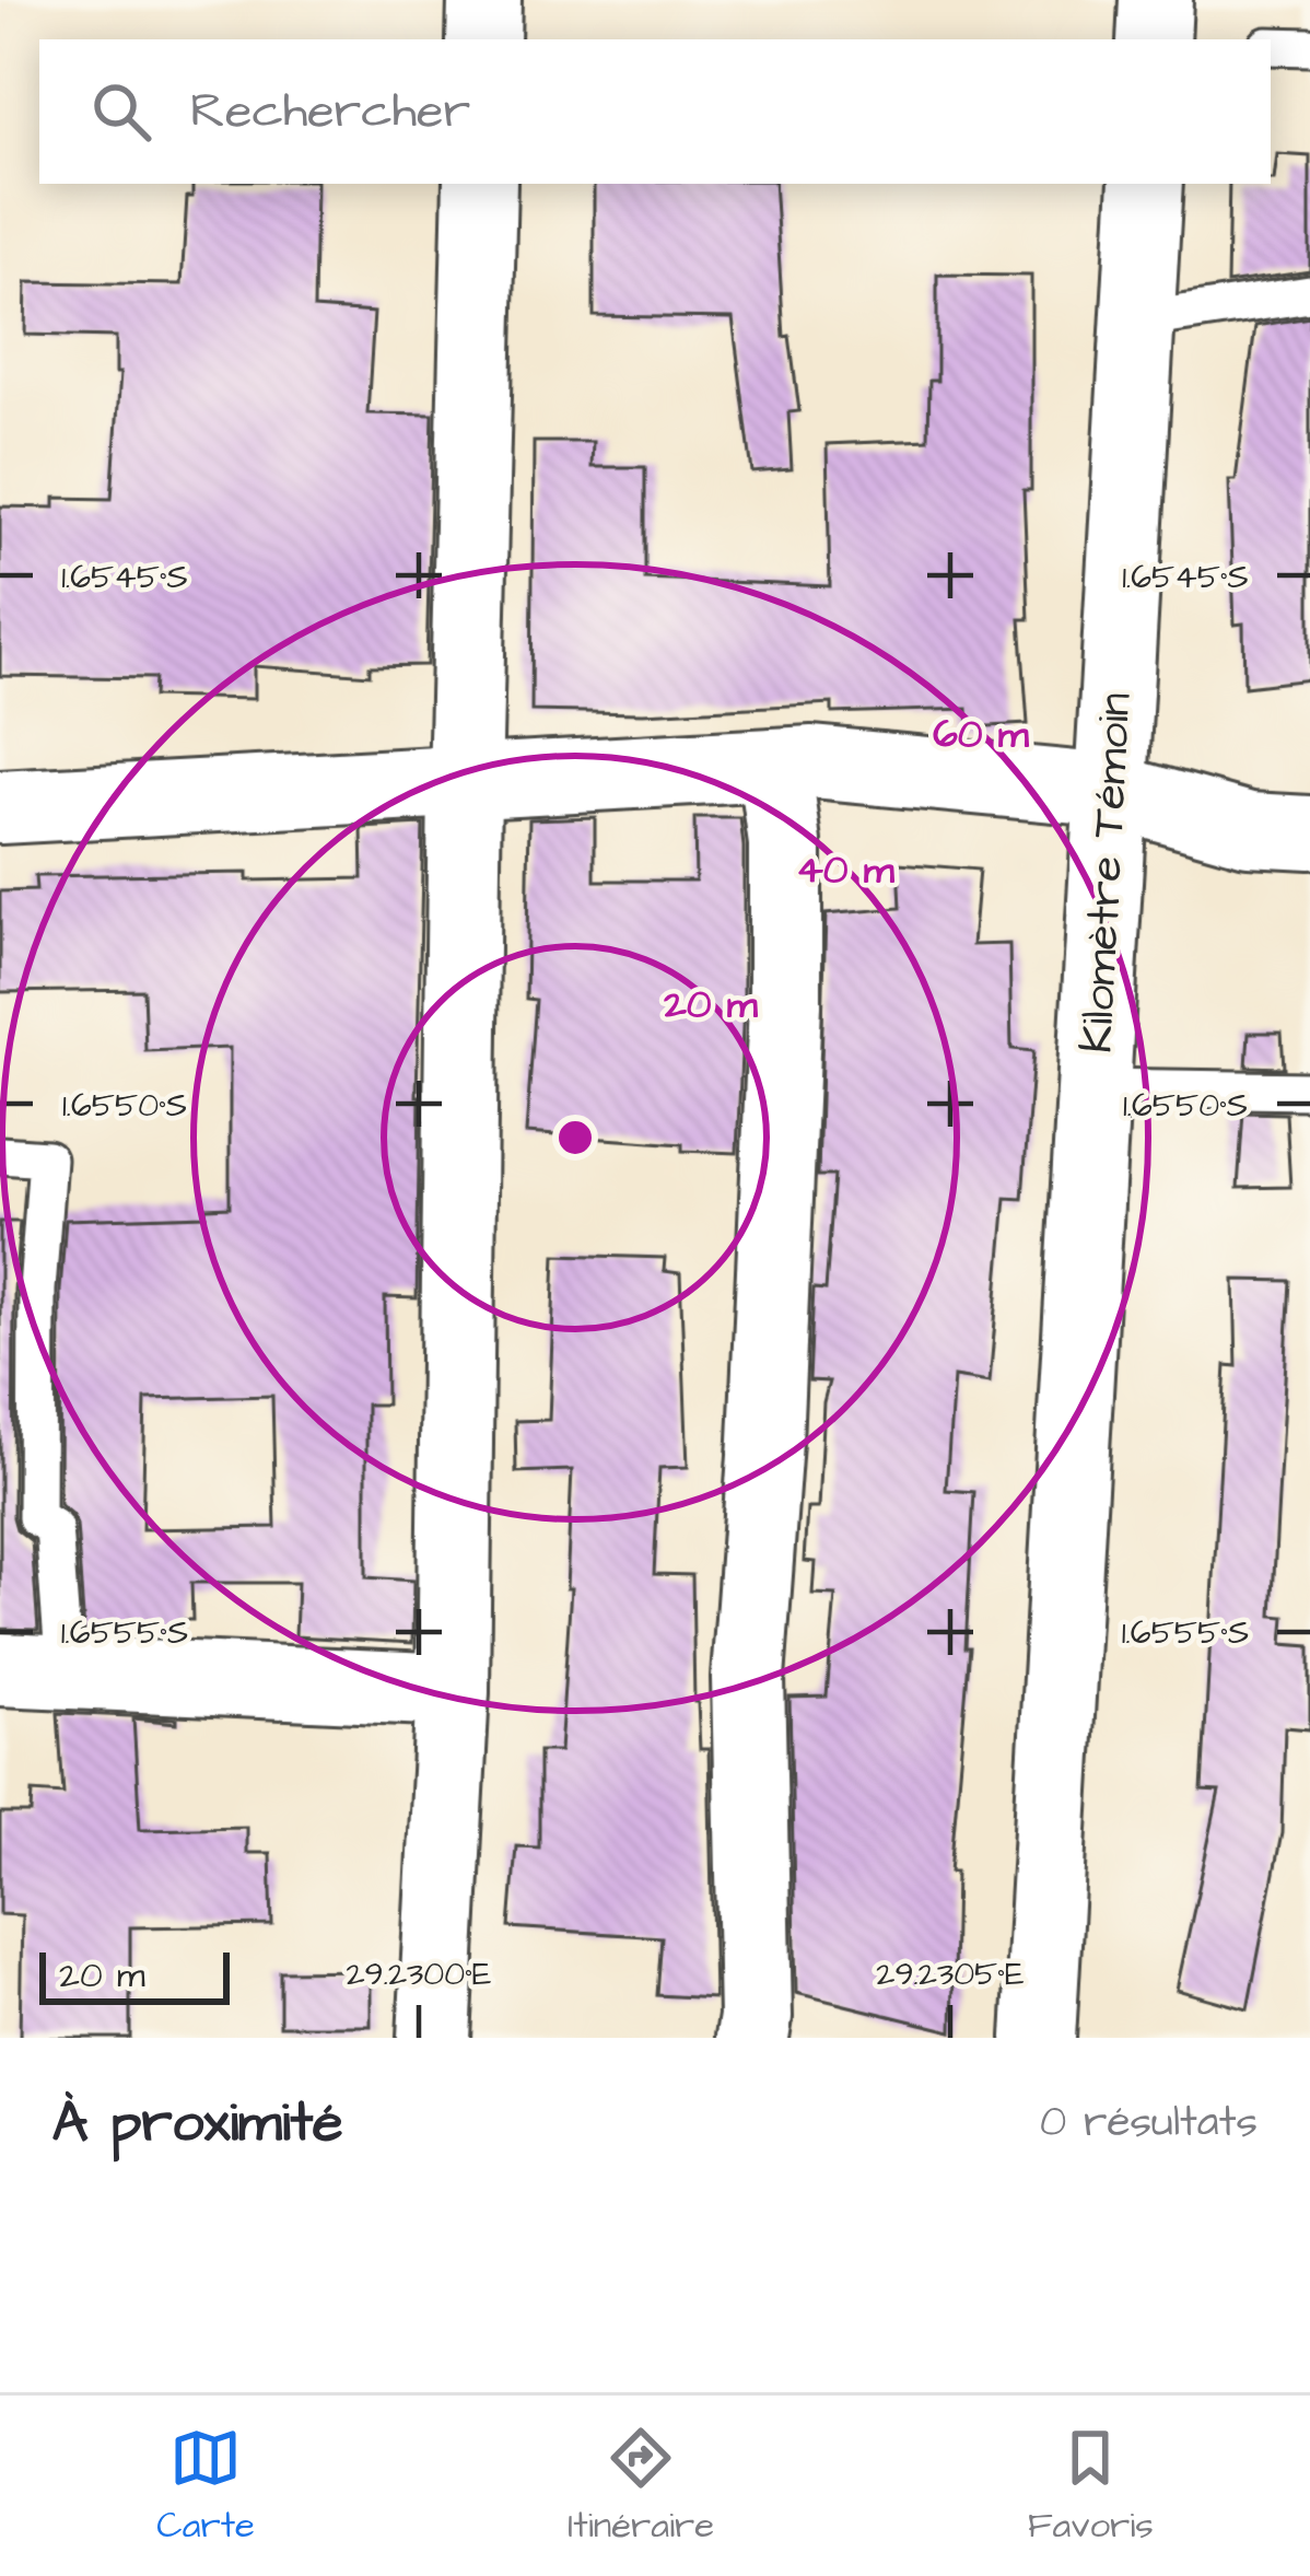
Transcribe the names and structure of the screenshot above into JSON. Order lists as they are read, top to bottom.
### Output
{
  "streets": {
    "street": ["Kilomètre Témoin"]
  },
  "scale_bar": "20 m",
  "page": {
    "search": "Rechercher",
    "scale": "20 m",
    "heading": ["À proximité", "0 résultats"],
    "nav": ["Carte", "Itinéraire", "Favoris"]
  },
  "coordinates": [
    "1.6545°S",
    "1.6550°S",
    "1.6555°S",
    "29.2300°E",
    "29.2305°E"
  ],
  "rings": ["60 m", "40 m", "20 m"]
}
